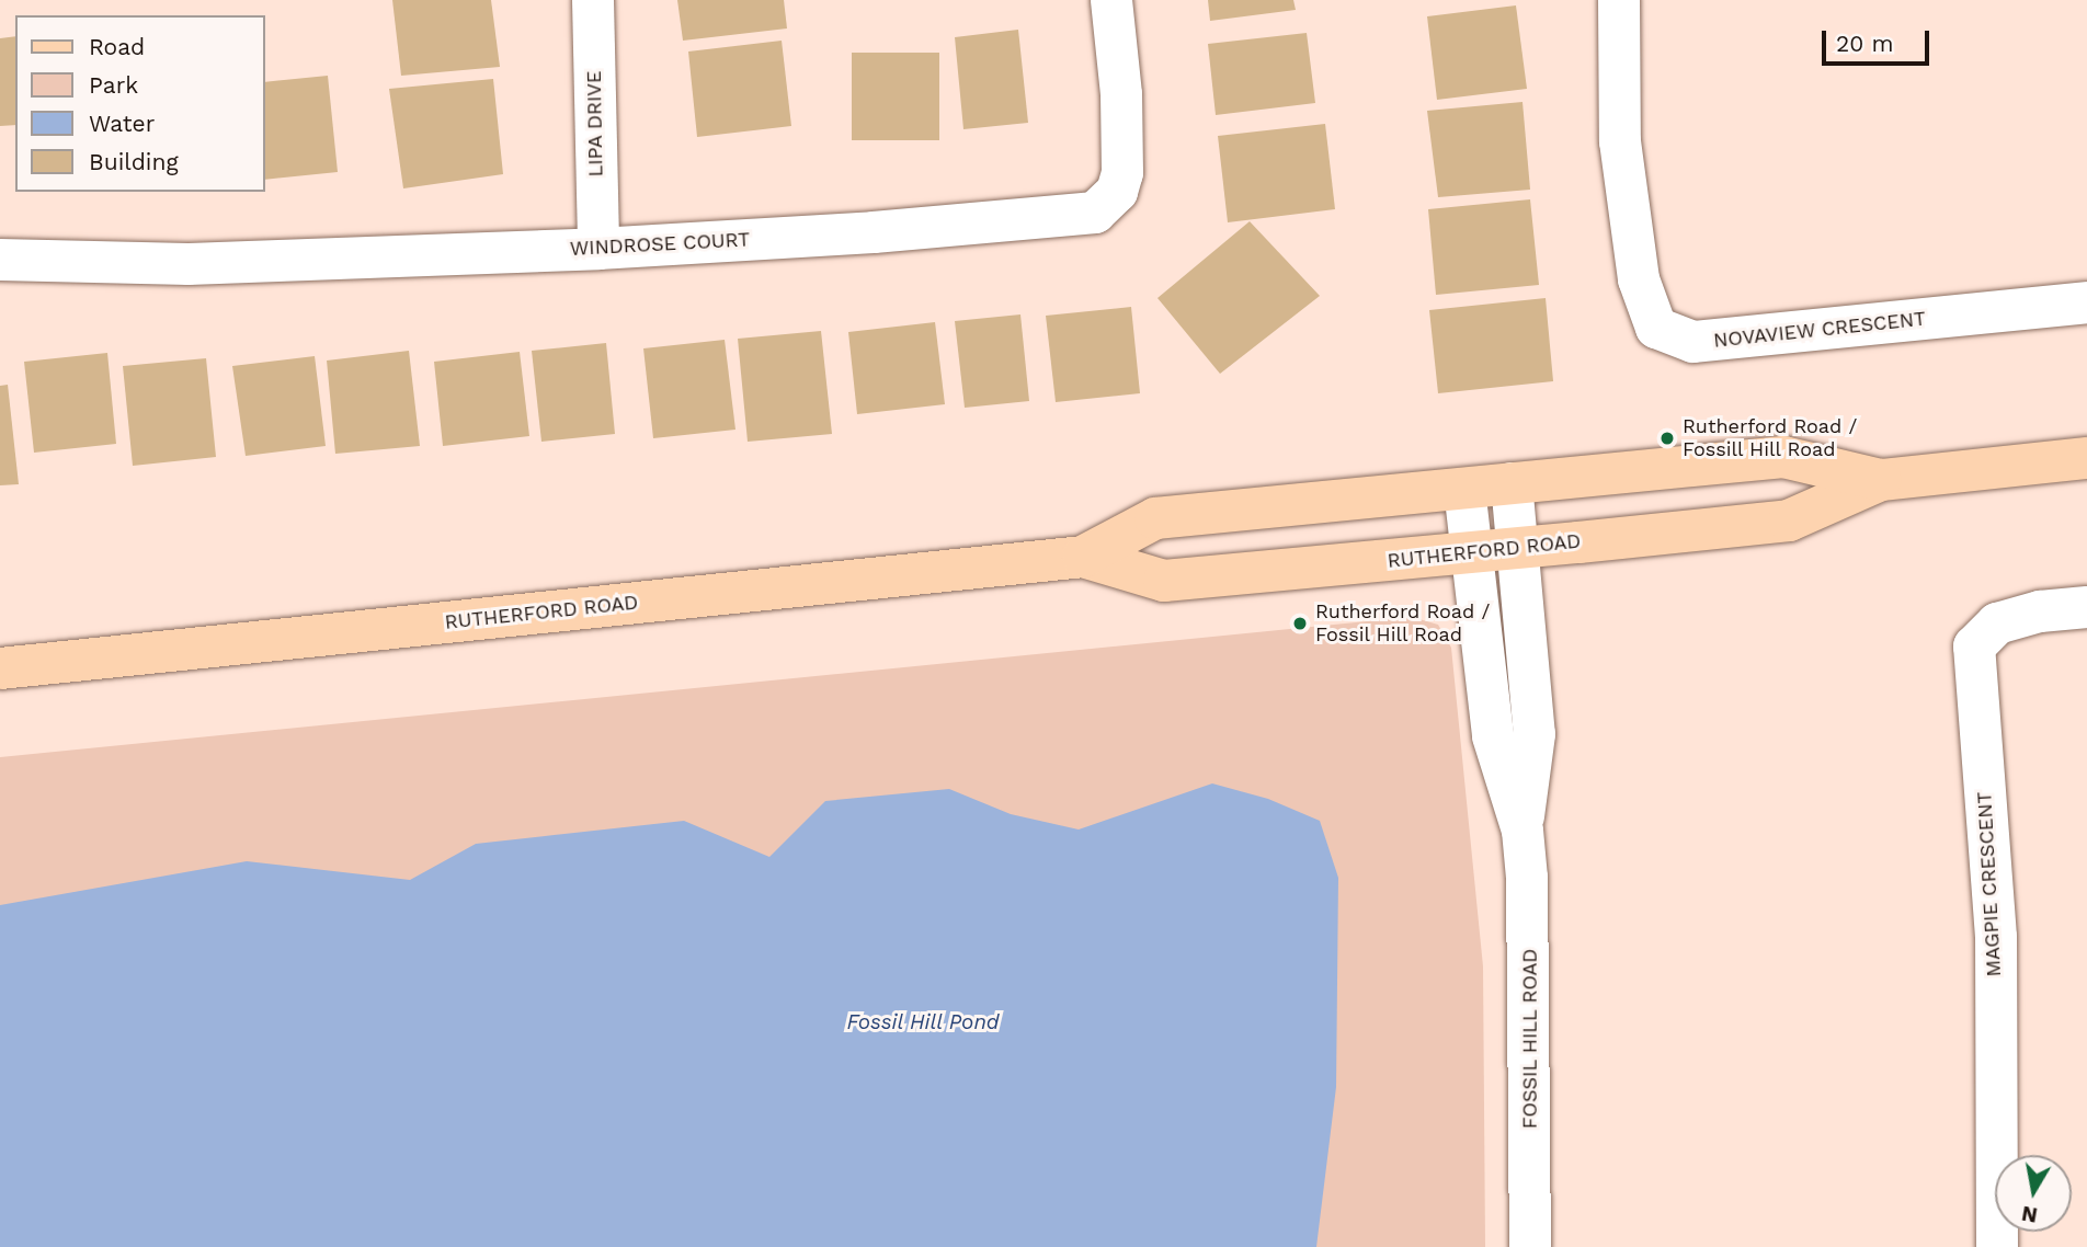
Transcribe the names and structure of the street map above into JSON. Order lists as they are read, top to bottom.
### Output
{
  "streets": {
    "main road": ["RUTHERFORD ROAD"],
    "street": [
      "LIPA DRIVE",
      "WINDROSE COURT",
      "NOVAVIEW CRESCENT",
      "MAGPIE CRESCENT",
      "FOSSIL HILL ROAD"
    ]
  },
  "crossings": [
    ["LIPA DRIVE", "WINDROSE COURT"],
    ["RUTHERFORD ROAD", "FOSSIL HILL ROAD"]
  ],
  "water": ["Fossil Hill Pond"],
  "places": ["Rutherford Road / Fossill Hill Road", "Rutherford Road / Fossil Hill Road"],
  "legend": [
    "Road",
    "Park",
    "Water",
    "Building"
  ],
  "scale_bar": "20 m",
  "north": "bottom"
}
